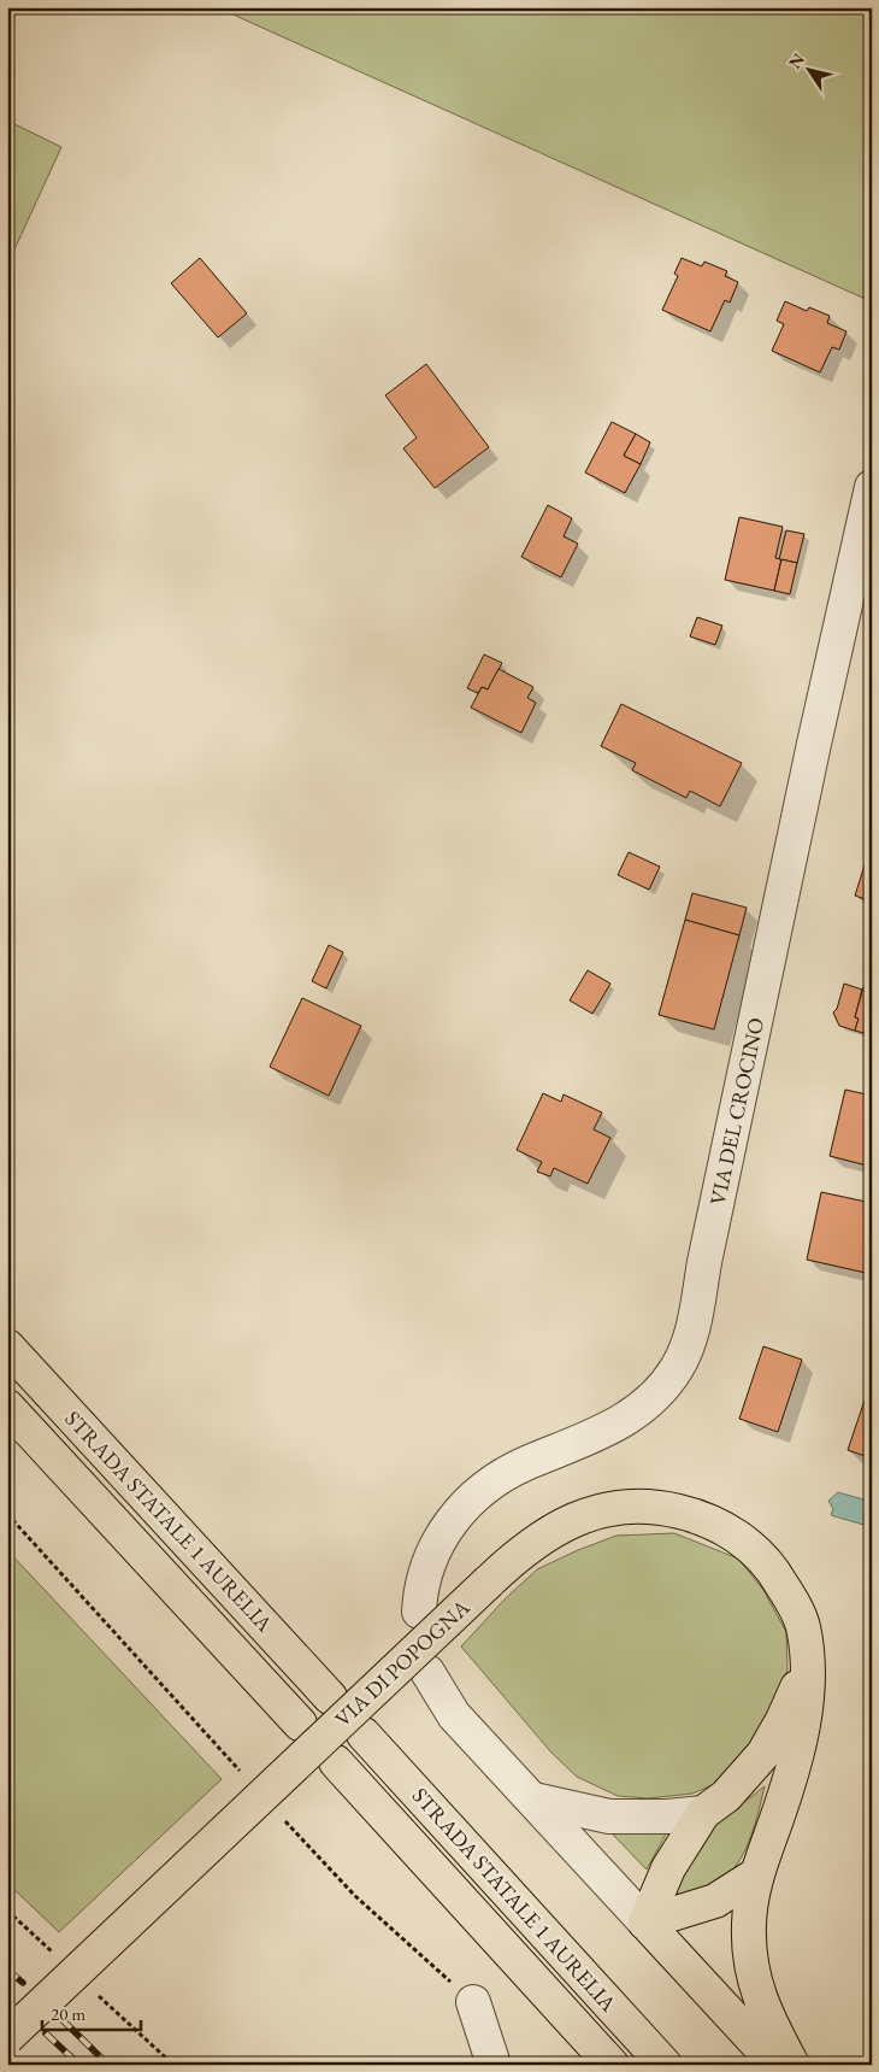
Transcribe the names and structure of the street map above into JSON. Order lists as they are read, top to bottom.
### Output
{
  "streets": {
    "main road": ["STRADA STATALE 1 AURELIA", "VIA DI POPOGNA"],
    "street": ["VIA DEL CROCINO"]
  },
  "scale_bar": "20 m",
  "north": "top left"
}
